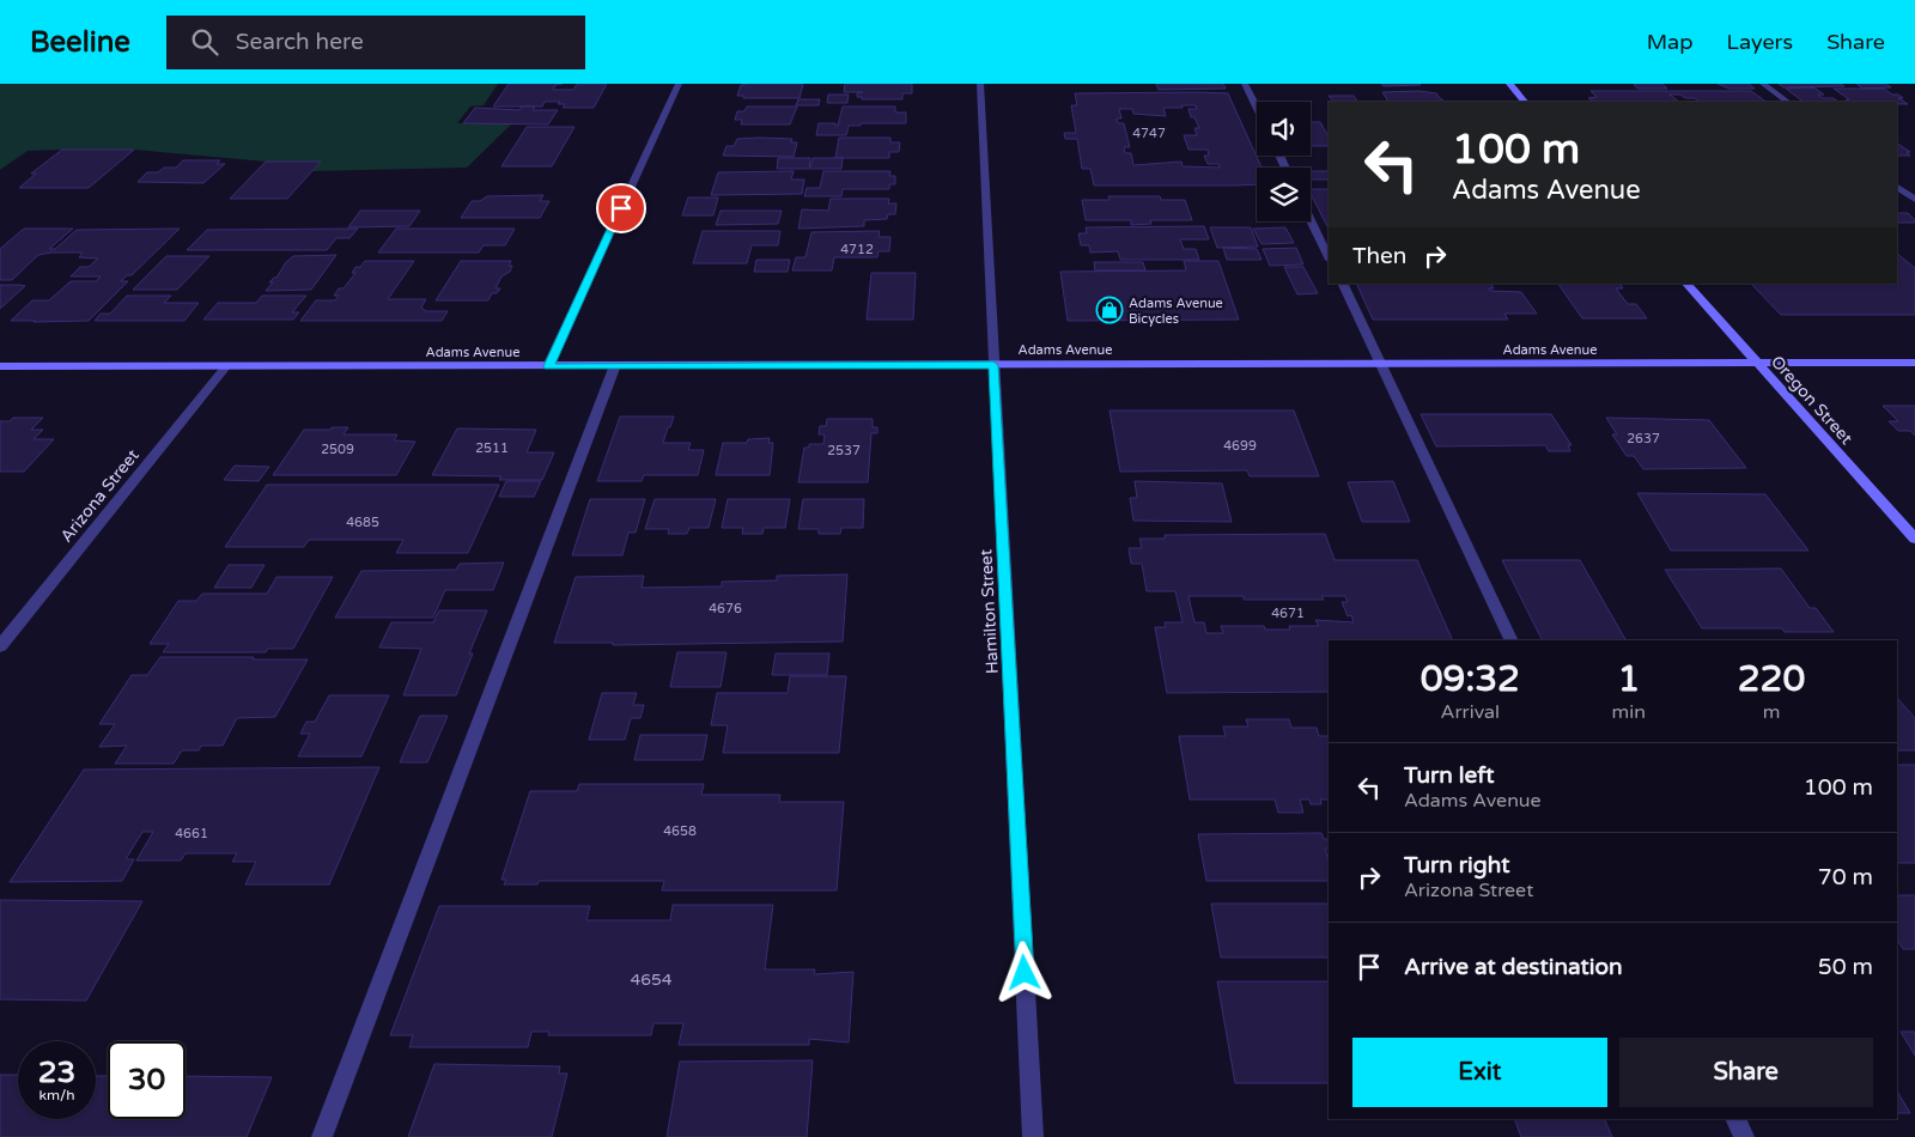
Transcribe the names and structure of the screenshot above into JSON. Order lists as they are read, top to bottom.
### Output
{
  "streets": {
    "main road": ["Adams Avenue", "Oregon Street"],
    "street": ["Arizona Street", "Hamilton Street"]
  },
  "crossings": [
    ["Adams Avenue", "Oregon Street"],
    ["Adams Avenue", "Arizona Street"],
    ["Adams Avenue", "Hamilton Street"]
  ],
  "places": {
    "shop": ["Adams Avenue Bicycles"]
  },
  "house_numbers": [
    "4747",
    "4712",
    "2637",
    "4699",
    "2511",
    "2509",
    "2537",
    "4685",
    "4676",
    "4671",
    "4658",
    "4661",
    "4654"
  ],
  "page": {
    "header": "Beeline",
    "search": "Search here",
    "nav": ["Map", "Layers", "Share"],
    "turn": ["100 m", "Adams Avenue"],
    "then": "Then",
    "eta": [
      "09:32",
      "Arrival",
      "1",
      "min",
      "220",
      "m"
    ],
    "list": [
      {
        "name": "Turn left",
        "note": "Adams Avenue",
        "value": "100 m"
      },
      {
        "name": "Turn right",
        "note": "Arizona Street",
        "value": "70 m"
      },
      {
        "name": "Arrive at destination",
        "value": "50 m"
      }
    ],
    "buttons": ["Exit", "Share"],
    "speed": "23 km/h",
    "limit": "30"
  }
}
